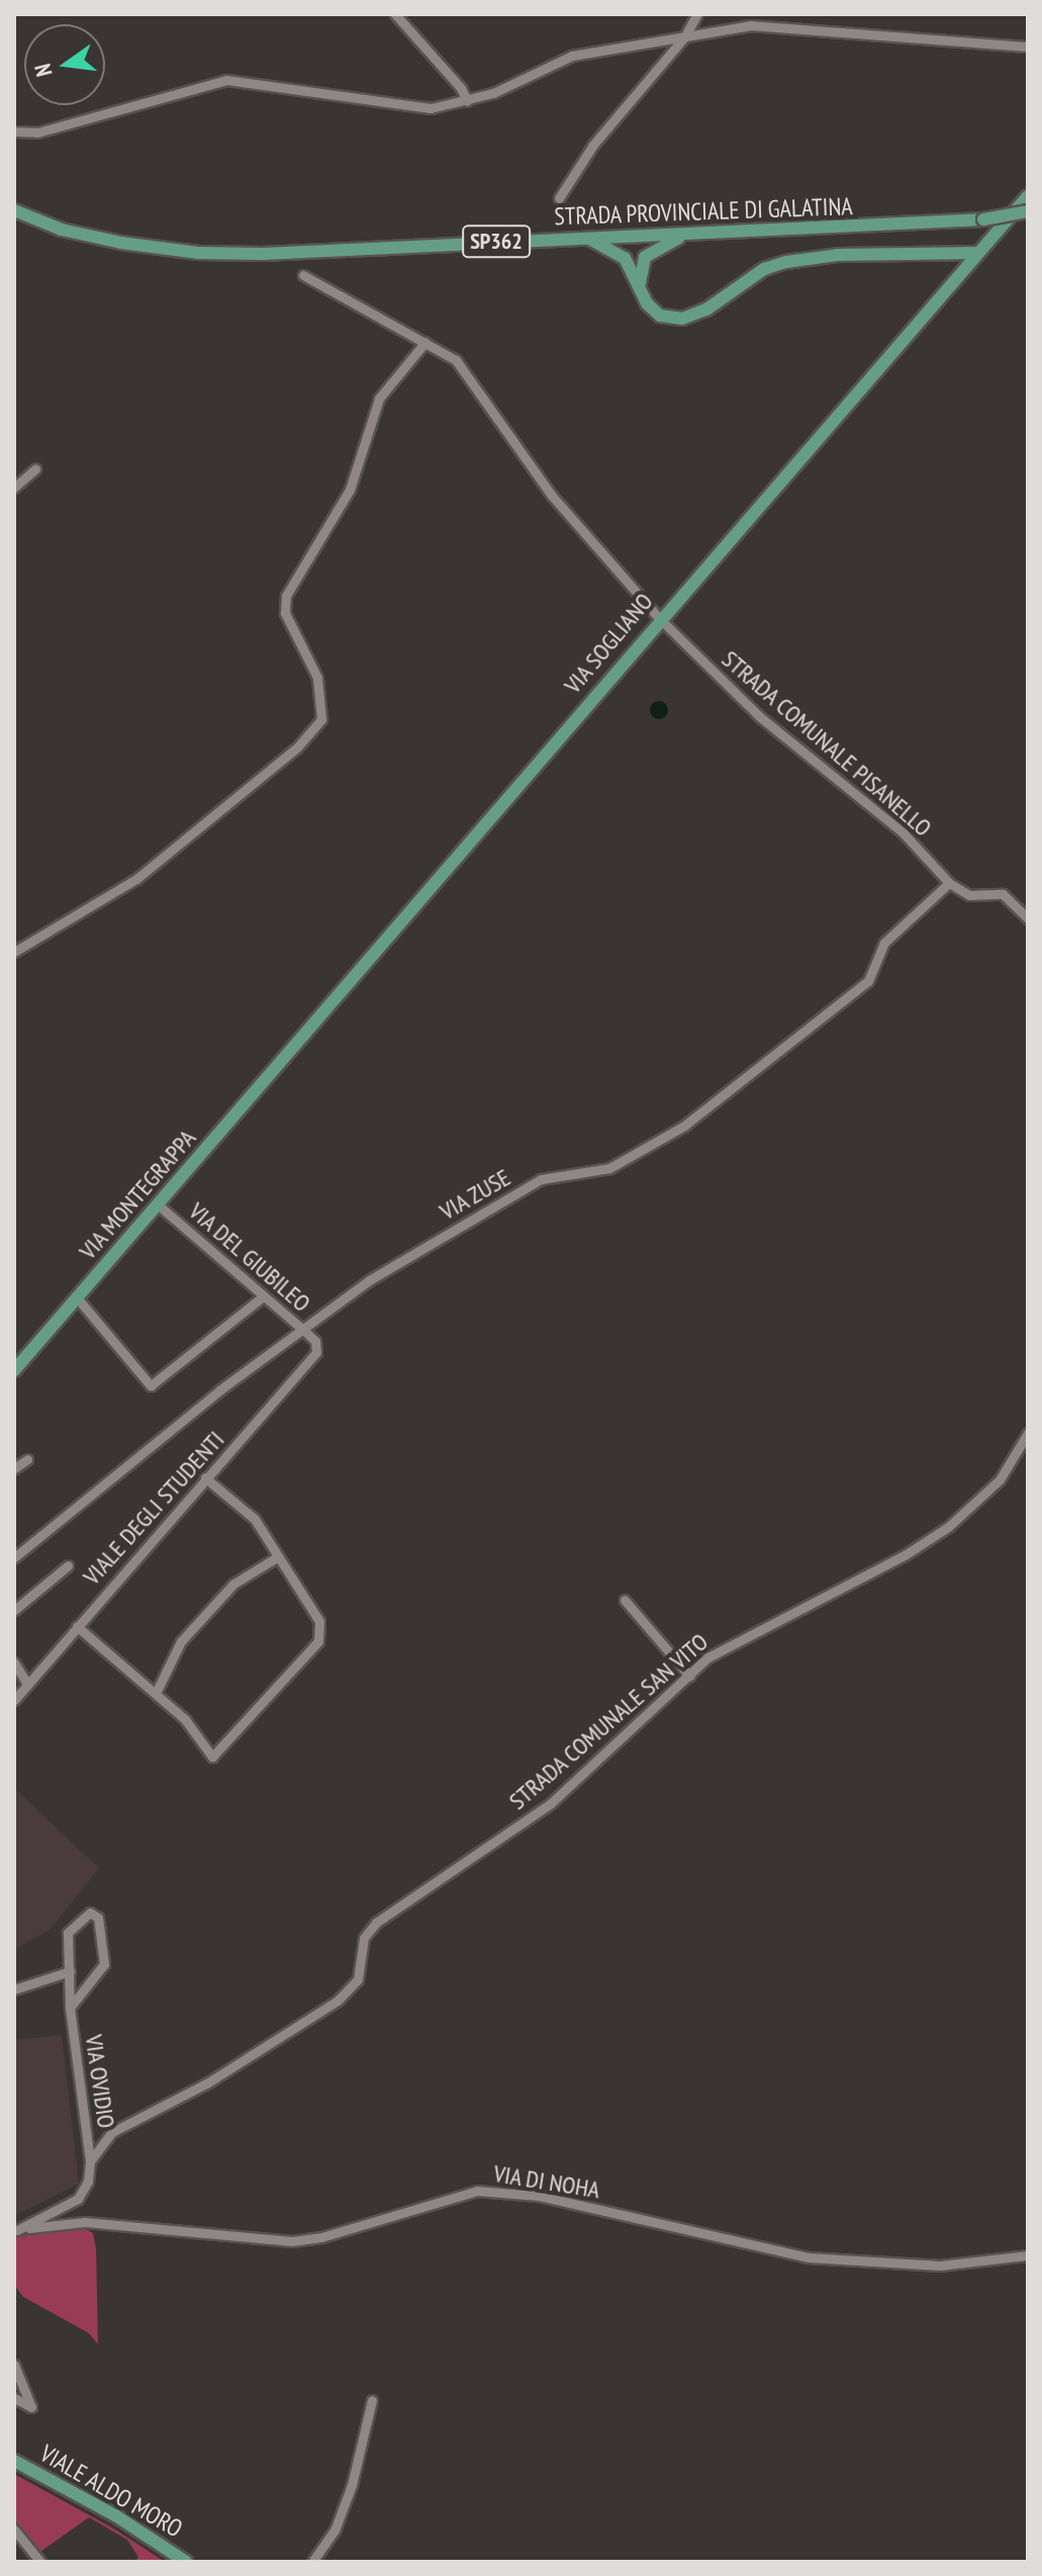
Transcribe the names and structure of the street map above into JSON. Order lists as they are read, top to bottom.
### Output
{
  "streets": {
    "main road": [
      "STRADA PROVINCIALE DI GALATINA",
      "SP362",
      "VIA SOGLIANO",
      "VIA MONTEGRAPPA",
      "VIALE ALDO MORO"
    ],
    "street": [
      "STRADA COMUNALE PISANELLO",
      "VIA ZUSE",
      "VIA DEL GIUBILEO",
      "VIALE DEGLI STUDENTI",
      "STRADA COMUNALE SAN VITO",
      "VIA OVIDIO",
      "VIA DI NOHA"
    ]
  },
  "crossings": [
    ["VIA SOGLIANO", "STRADA COMUNALE PISANELLO"],
    ["VIA SOGLIANO", "VIA MONTEGRAPPA"],
    ["STRADA COMUNALE PISANELLO", "VIA ZUSE"],
    ["VIA MONTEGRAPPA", "VIA DEL GIUBILEO"],
    ["VIA ZUSE", "VIA DEL GIUBILEO"],
    ["VIA DEL GIUBILEO", "VIALE DEGLI STUDENTI"],
    ["STRADA COMUNALE SAN VITO", "VIA OVIDIO"],
    ["STRADA COMUNALE SAN VITO", "VIA DI NOHA"]
  ],
  "north": "left"
}
